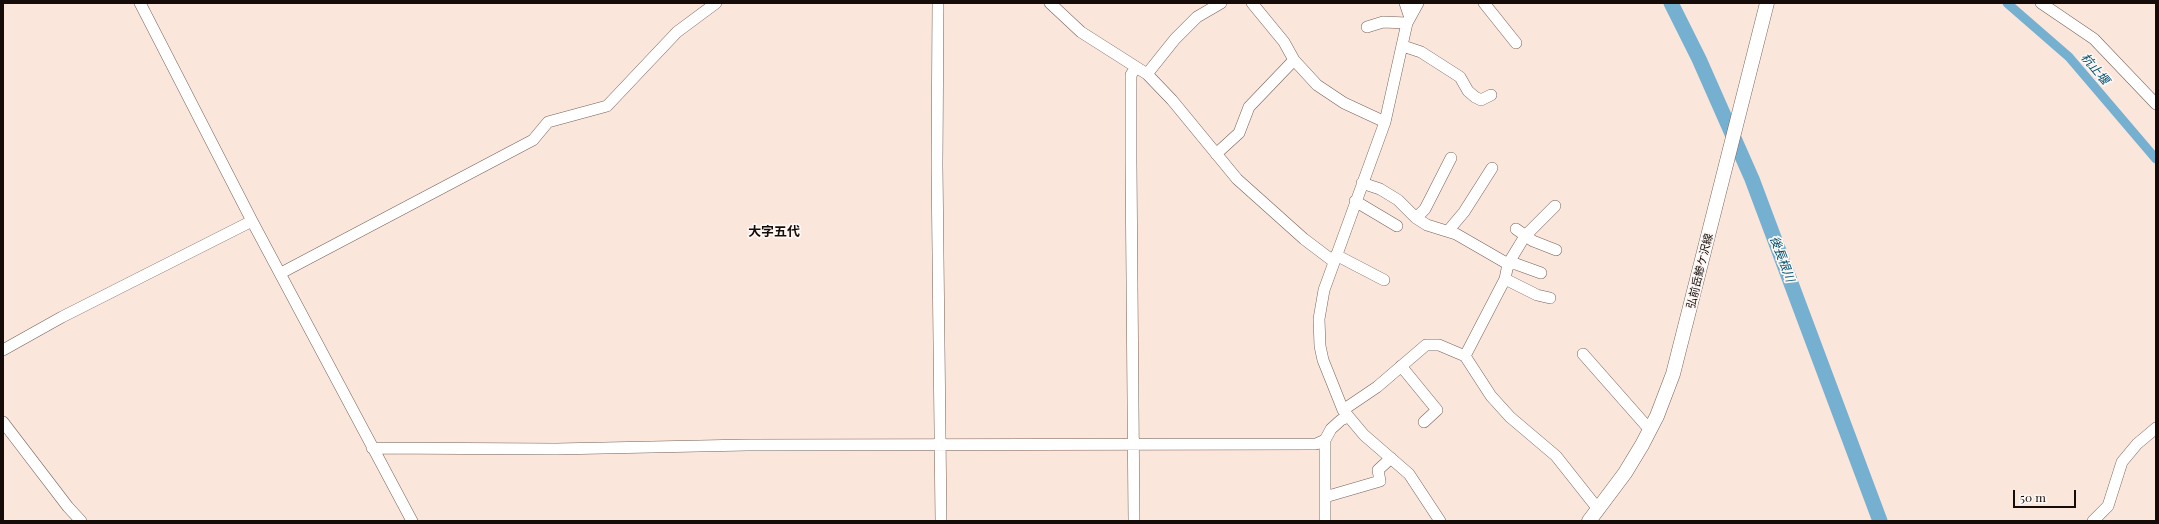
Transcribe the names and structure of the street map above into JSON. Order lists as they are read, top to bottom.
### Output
{
  "streets": {
    "main road": ["弘前岳鰺ケ沢線"]
  },
  "districts": ["大字五代"],
  "water": ["杭止堰", "後長根川"],
  "scale_bar": "50 m"
}
